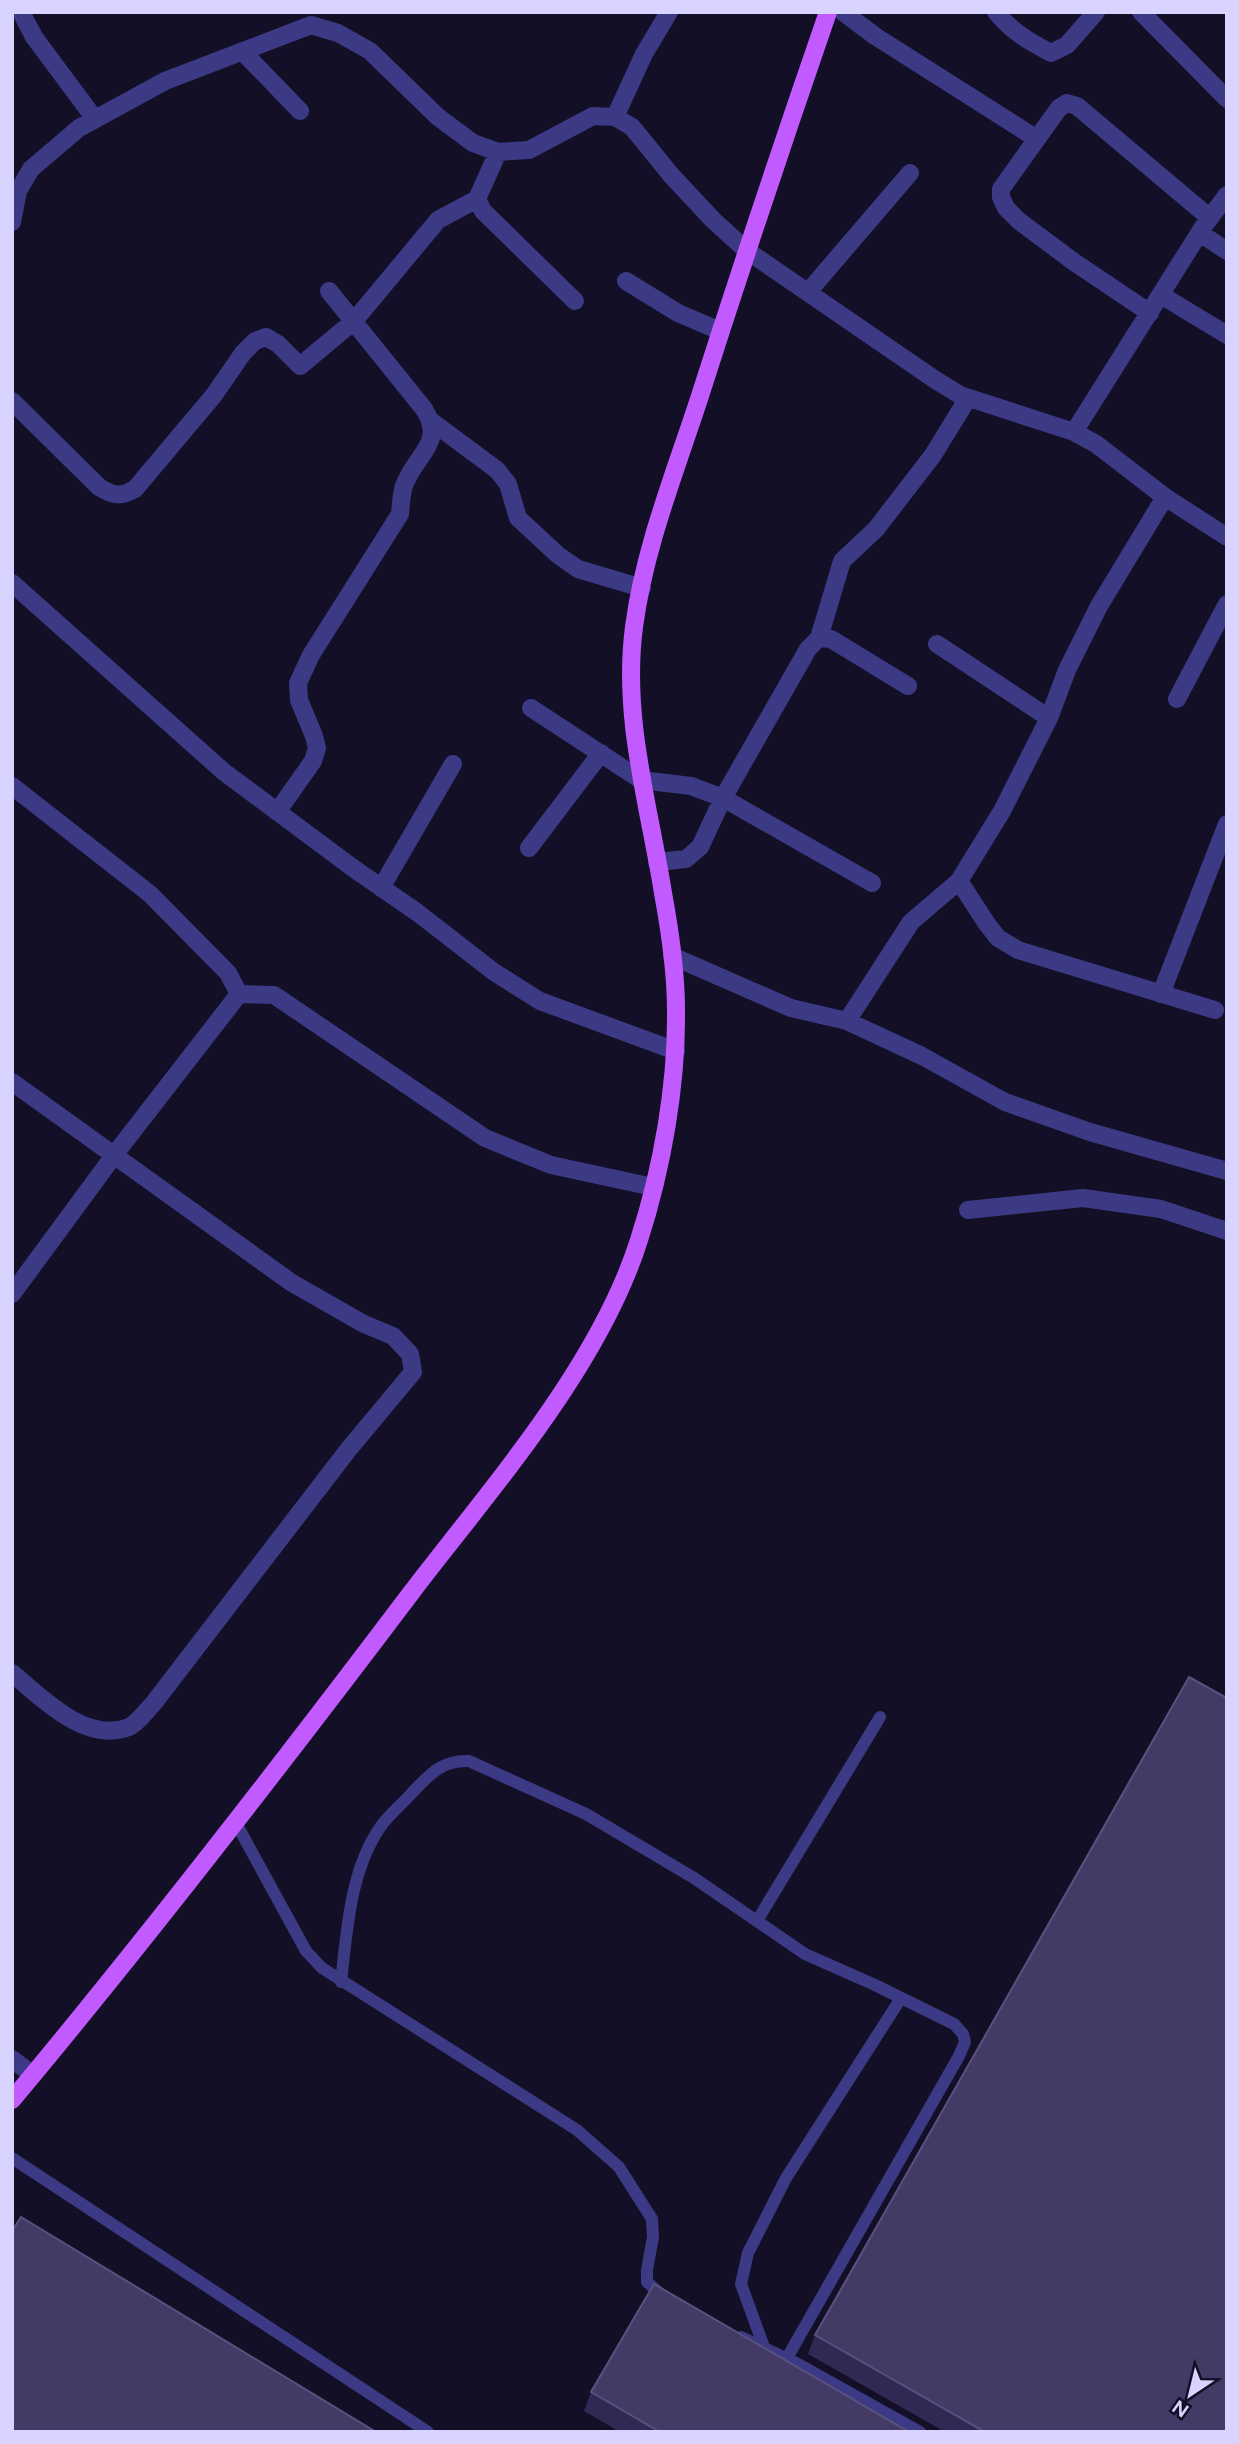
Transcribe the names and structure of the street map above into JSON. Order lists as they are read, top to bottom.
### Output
{
  "north": "bottom left"
}
